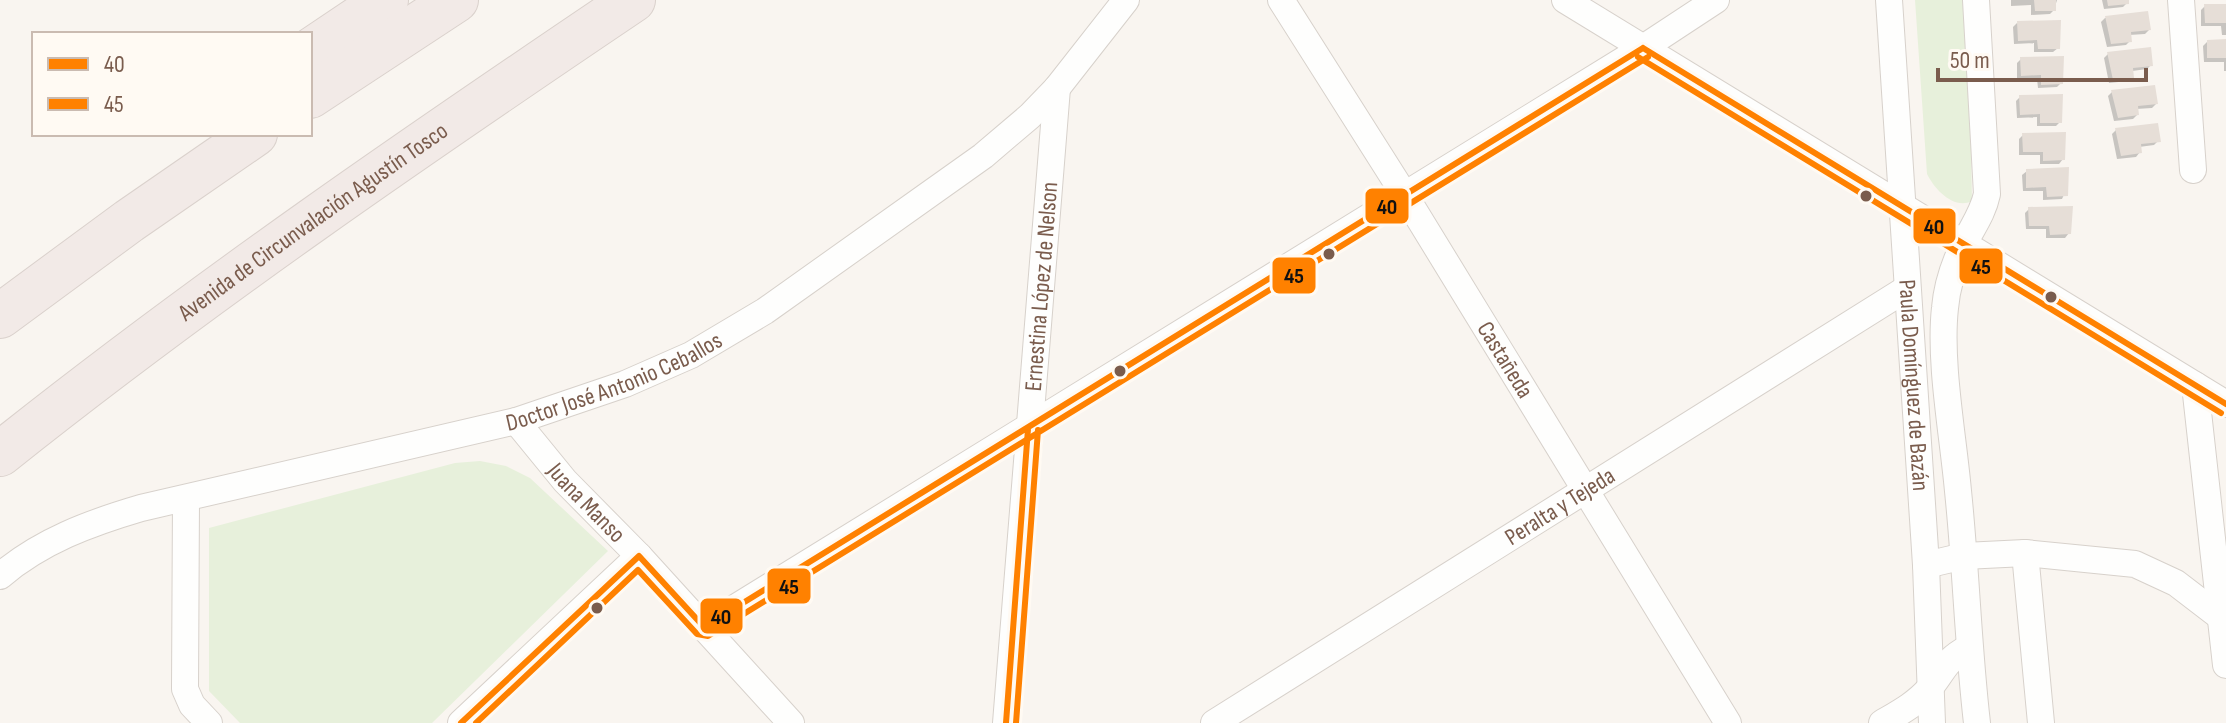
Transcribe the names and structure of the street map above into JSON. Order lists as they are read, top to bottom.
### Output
{
  "streets": {
    "highway": ["Avenida de Circunvalación Agustín Tosco"],
    "street": [
      "Ernestina López de Nelson",
      "Castañeda",
      "Doctor José Antonio Ceballos",
      "Paula Domínguez de Bazán",
      "Juana Manso",
      "Peralta y Tejeda"
    ]
  },
  "crossings": [
    ["Ernestina López de Nelson", "Doctor José Antonio Ceballos"],
    ["Castañeda", "Peralta y Tejeda"],
    ["Doctor José Antonio Ceballos", "Juana Manso"],
    ["Paula Domínguez de Bazán", "Peralta y Tejeda"]
  ],
  "lines": ["transit line 40", "transit line 45"],
  "legend": ["40", "45"],
  "scale_bar": "50 m"
}
